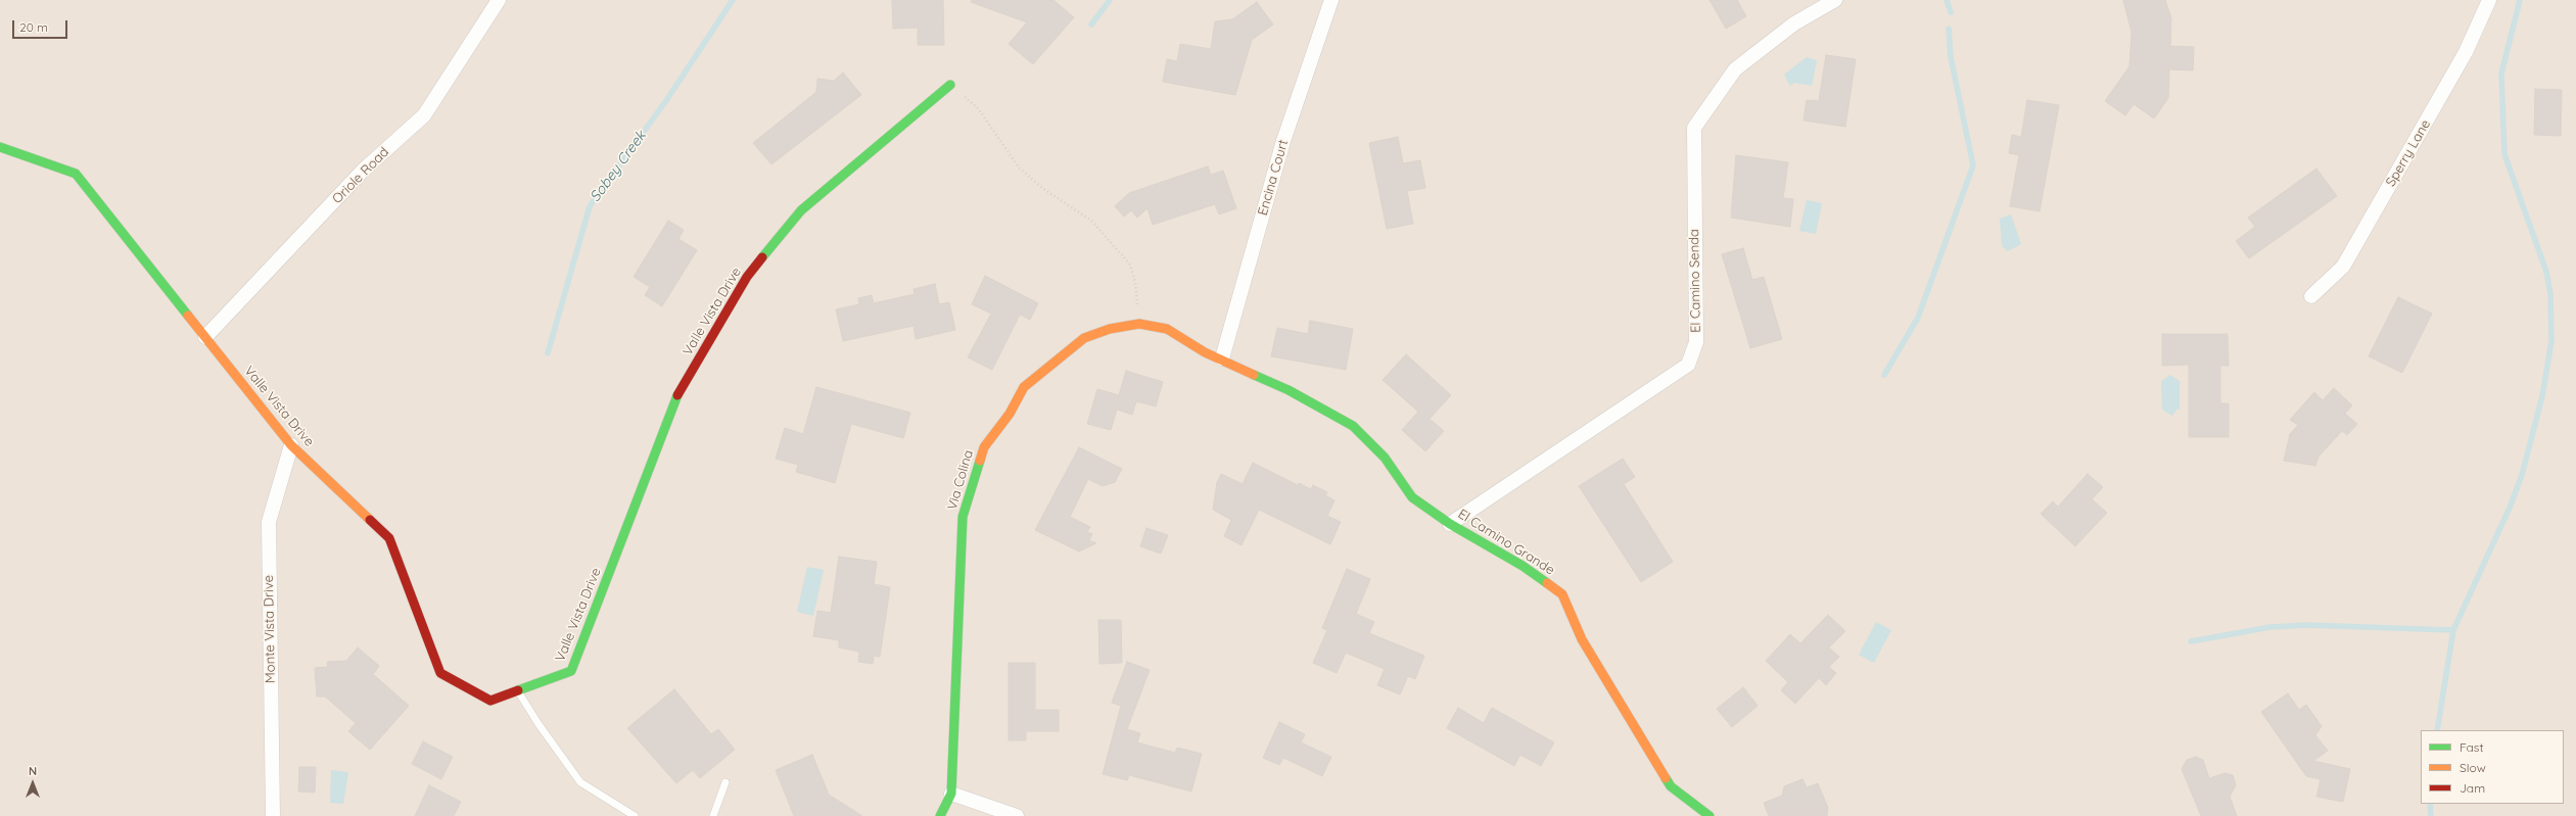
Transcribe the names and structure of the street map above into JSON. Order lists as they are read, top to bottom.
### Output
{
  "streets": {
    "street": [
      "Sperry Lane",
      "Oriole Road",
      "Encina Court",
      "El Camino Senda",
      "Valle Vista Drive",
      "Via Colina",
      "El Camino Grande",
      "Monte Vista Drive"
    ]
  },
  "crossings": [
    ["Oriole Road", "Valle Vista Drive"],
    ["Encina Court", "Via Colina"],
    ["Encina Court", "El Camino Grande"],
    ["El Camino Senda", "El Camino Grande"],
    ["Valle Vista Drive", "Monte Vista Drive"],
    ["Via Colina", "El Camino Grande"]
  ],
  "water": ["Sobey Creek"],
  "legend": ["Fast", "Slow", "Jam"],
  "scale_bar": "20 m",
  "north": "top"
}
